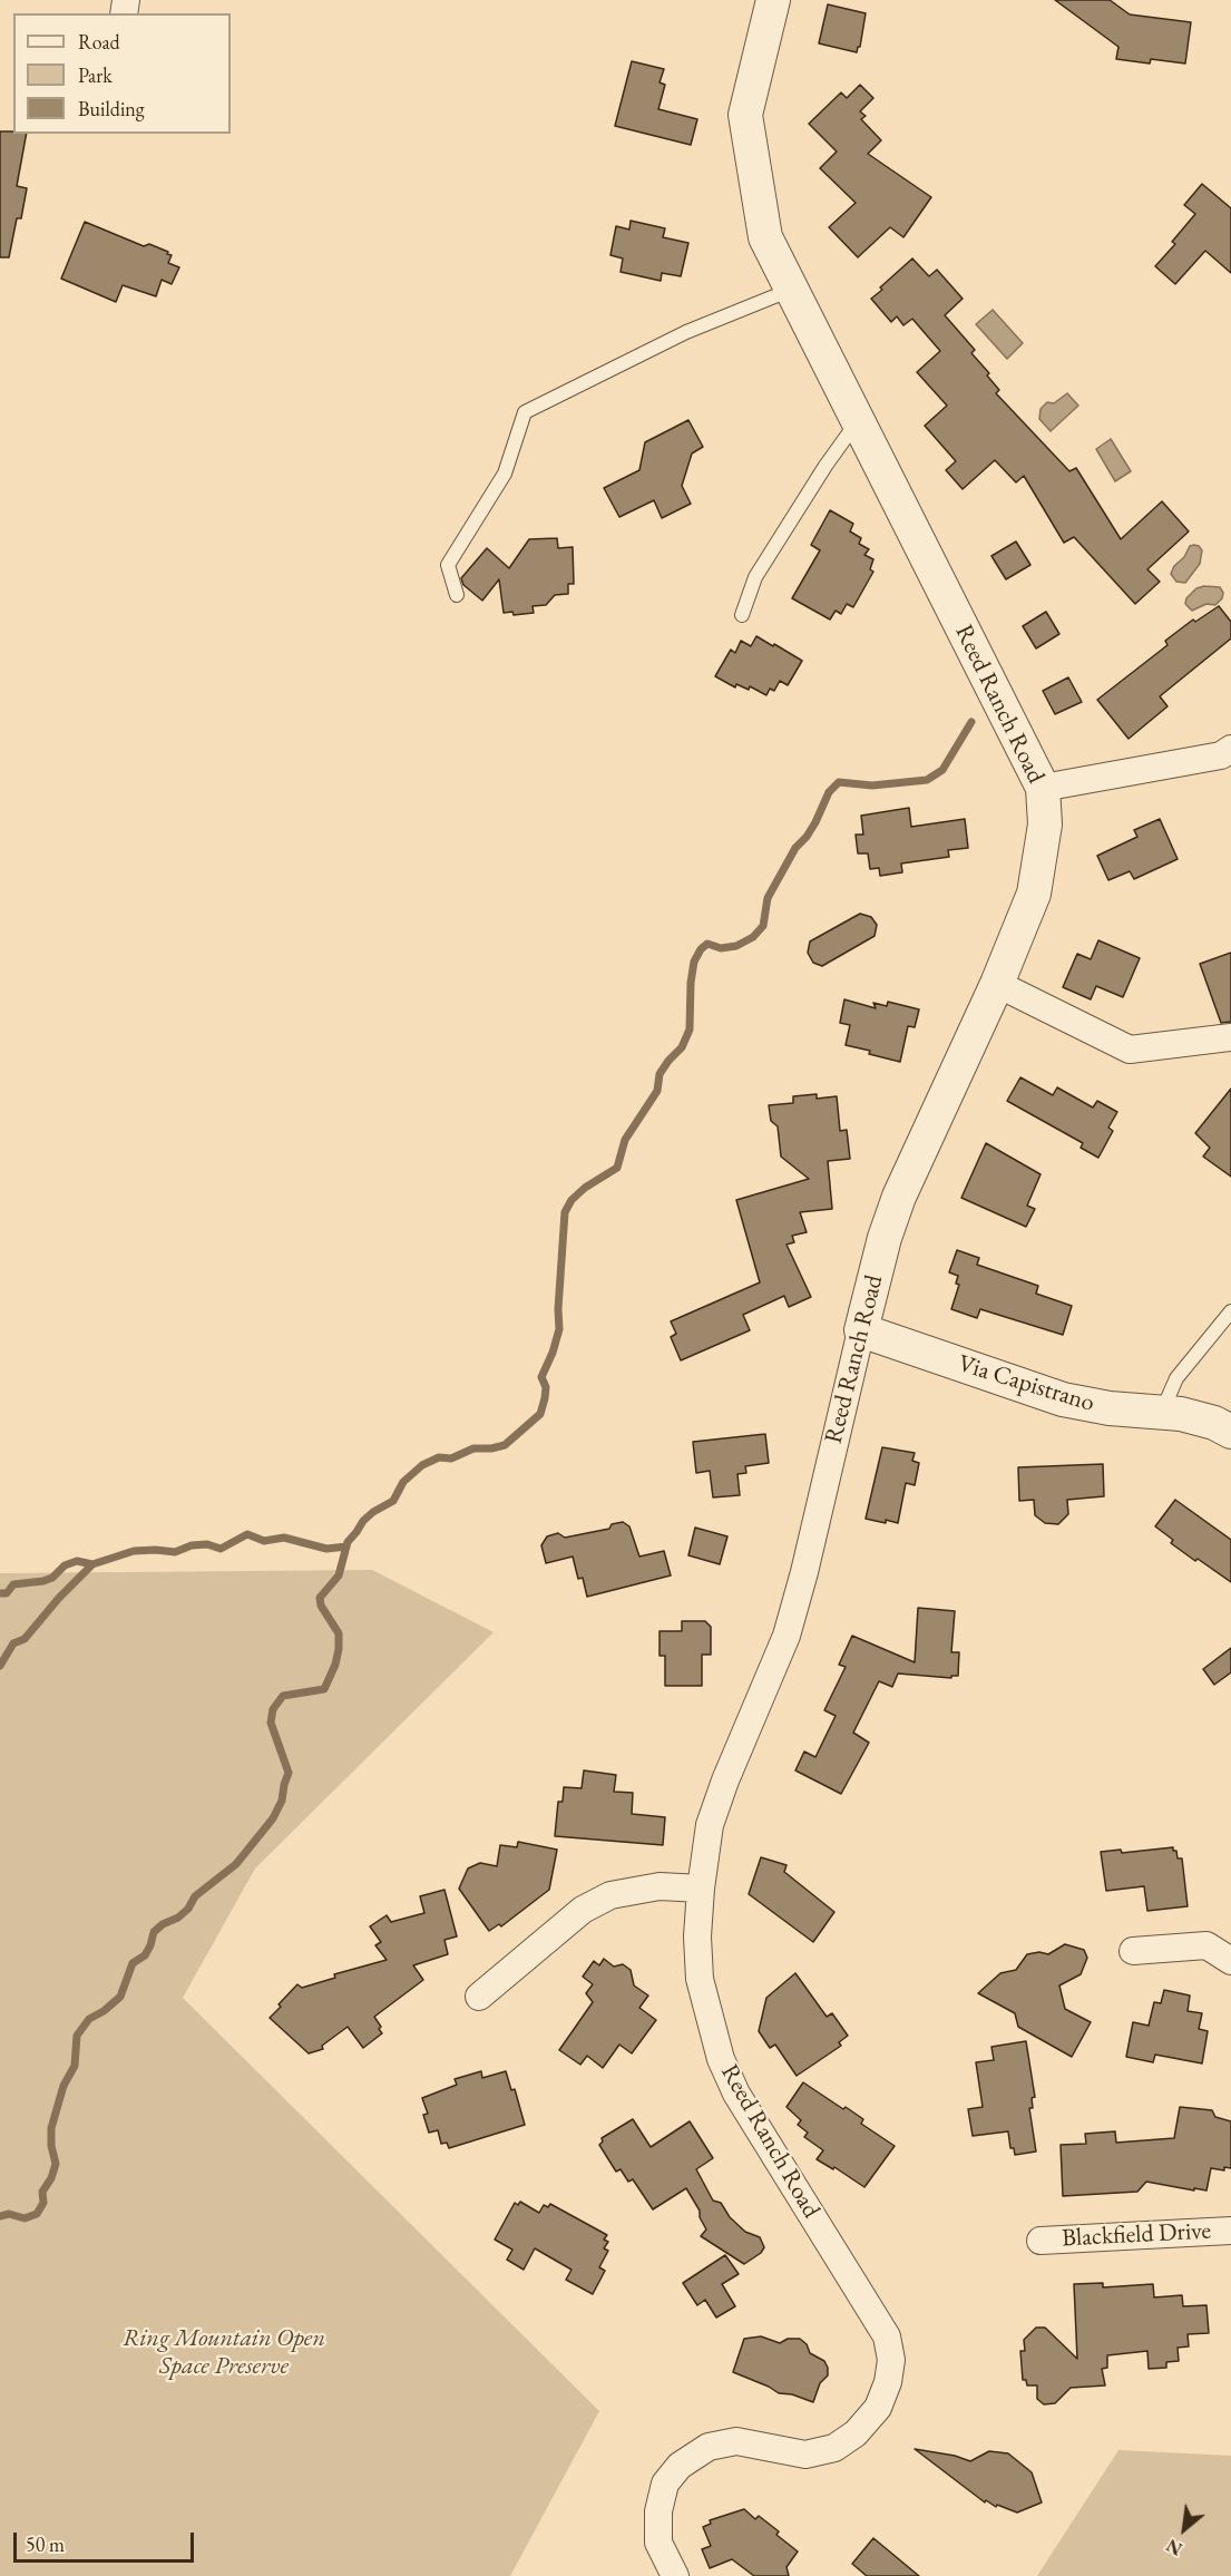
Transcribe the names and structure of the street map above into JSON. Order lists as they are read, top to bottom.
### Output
{
  "streets": {
    "street": ["Reed Ranch Road", "Via Capistrano", "Blackfield Drive"]
  },
  "crossings": [
    ["Reed Ranch Road", "Via Capistrano"]
  ],
  "parks": ["Ring Mountain Open Space Preserve"],
  "legend": ["Road", "Park", "Building"],
  "scale_bar": "50 m",
  "north": "bottom left"
}
